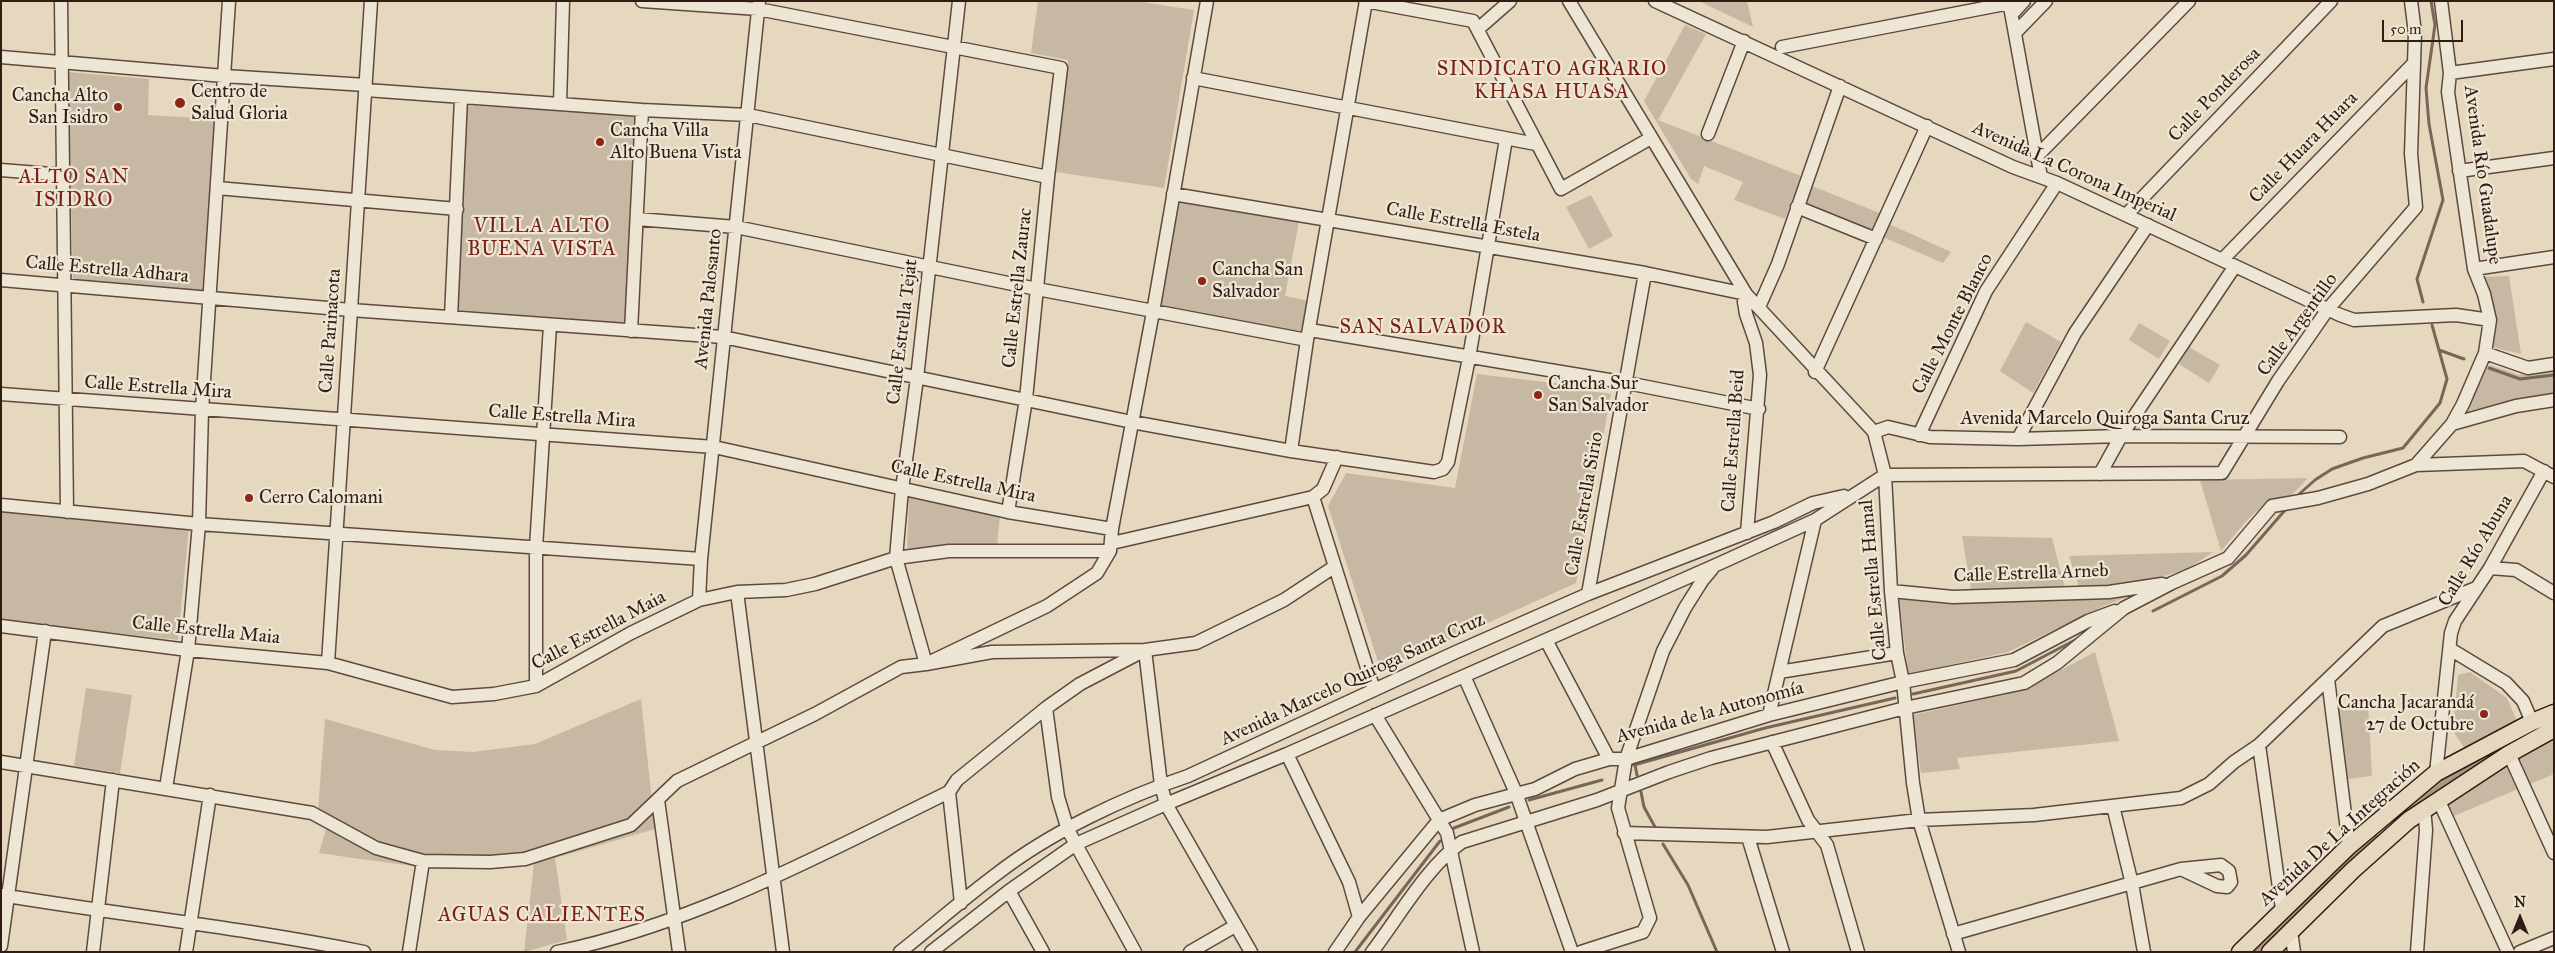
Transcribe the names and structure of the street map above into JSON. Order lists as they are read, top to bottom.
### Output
{
  "streets": {
    "main road": ["Avenida De La Integración"],
    "street": [
      "Calle Ponderosa",
      "Calle Huara Huara",
      "Avenida La Corona Imperial",
      "Avenida Río Guadalupe",
      "Calle Estrella Estela",
      "Calle Estrella Adhara",
      "Calle Estrella Zaurac",
      "Avenida Palosanto",
      "Calle Monte Blanco",
      "Calle Argentillo",
      "Calle Parinacota",
      "Calle Estrella Tejat",
      "Calle Estrella Mira",
      "Avenida Marcelo Quiroga Santa Cruz",
      "Calle Estrella Beid",
      "Calle Estrella Sirio",
      "Calle Río Abuna",
      "Calle Estrella Arneb",
      "Calle Estrella Hamal",
      "Calle Estrella Maia",
      "Avenida de la Autonomía"
    ]
  },
  "crossings": [
    ["Calle Ponderosa", "Avenida La Corona Imperial"],
    ["Calle Huara Huara", "Avenida La Corona Imperial"],
    ["Calle Huara Huara", "Calle Argentillo"],
    ["Avenida La Corona Imperial", "Avenida Río Guadalupe"],
    ["Avenida La Corona Imperial", "Calle Monte Blanco"],
    ["Avenida La Corona Imperial", "Calle Argentillo"],
    ["Calle Estrella Estela", "Calle Estrella Beid"],
    ["Calle Estrella Estela", "Calle Estrella Sirio"],
    ["Calle Estrella Adhara", "Calle Estrella Zaurac"],
    ["Calle Estrella Adhara", "Avenida Palosanto"],
    ["Calle Estrella Adhara", "Calle Parinacota"],
    ["Calle Estrella Adhara", "Calle Estrella Tejat"],
    ["Calle Estrella Zaurac", "Calle Estrella Tejat"],
    ["Calle Estrella Zaurac", "Calle Estrella Mira"],
    ["Avenida Palosanto", "Calle Estrella Mira"],
    ["Avenida Palosanto", "Calle Estrella Maia"],
    ["Calle Monte Blanco", "Avenida Marcelo Quiroga Santa Cruz"],
    ["Calle Argentillo", "Avenida Marcelo Quiroga Santa Cruz"],
    ["Calle Parinacota", "Calle Estrella Mira"],
    ["Calle Parinacota", "Calle Estrella Maia"],
    ["Calle Estrella Tejat", "Calle Estrella Mira"],
    ["Calle Estrella Tejat", "Calle Estrella Maia"],
    ["Avenida Marcelo Quiroga Santa Cruz", "Calle Estrella Beid"],
    ["Avenida Marcelo Quiroga Santa Cruz", "Calle Estrella Sirio"],
    ["Avenida Marcelo Quiroga Santa Cruz", "Calle Estrella Hamal"],
    ["Calle Río Abuna", "Avenida De La Integración"],
    ["Calle Estrella Arneb", "Calle Estrella Hamal"],
    ["Calle Estrella Hamal", "Avenida de la Autonomía"]
  ],
  "districts": [
    "SINDICATO AGRARIO KHASA HUASA",
    "ALTO SAN ISIDRO",
    "VILLA ALTO BUENA VISTA",
    "SAN SALVADOR",
    "AGUAS CALIENTES"
  ],
  "places": [
    "Centro de Salud Gloria",
    "Cancha Alto San Isidro",
    "Cancha Villa Alto Buena Vista",
    "Cancha San Salvador",
    "Cancha Sur San Salvador",
    "Cerro Calomani",
    "Cancha Jacarandá 27 de Octubre"
  ],
  "scale_bar": "50 m",
  "north": "top"
}
